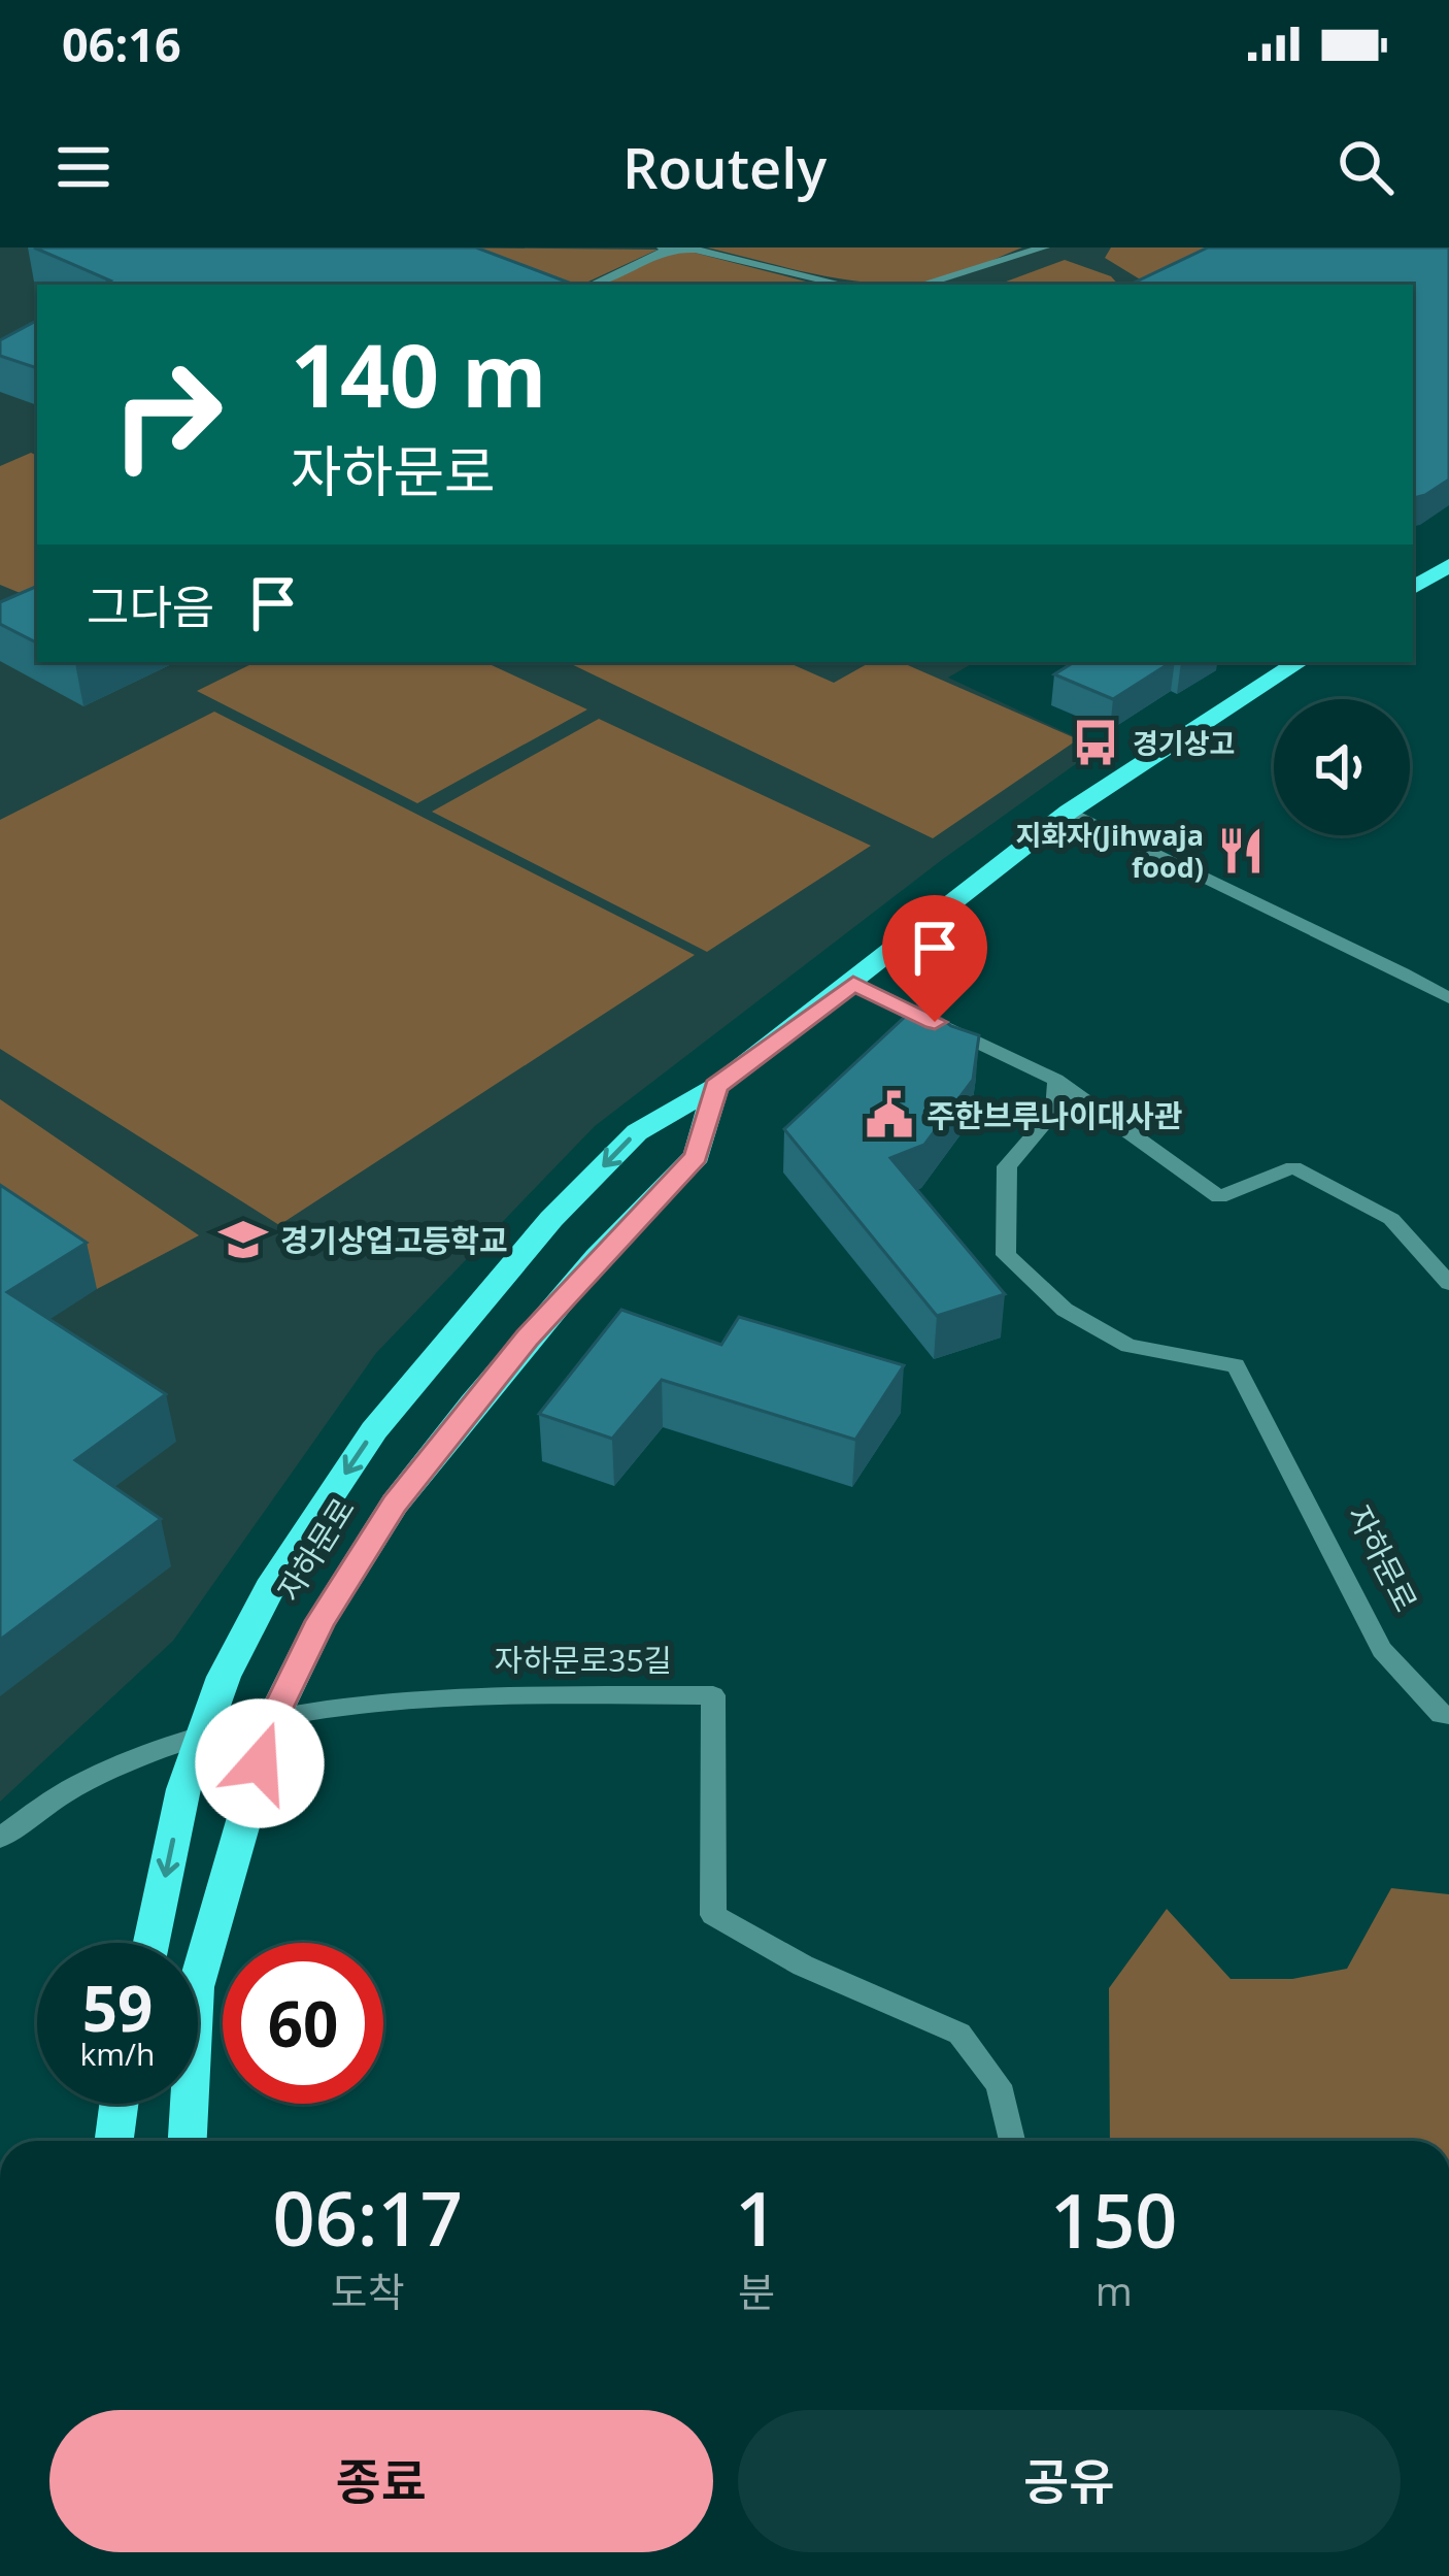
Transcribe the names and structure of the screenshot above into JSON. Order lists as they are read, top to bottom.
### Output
{
  "streets": {
    "main road": ["자하문로"],
    "street": ["자하문로35길"]
  },
  "crossings": [
    ["자하문로", "자하문로35길"]
  ],
  "places": {
    "bus stop": ["경기상고"],
    "restaurant": ["지화자(Jihwaja food)"],
    "public building": ["주한브루나이대사관"],
    "school or university": ["경기상업고등학교"]
  },
  "page": {
    "status": "06:16",
    "header": "Routely",
    "turn": ["140 m", "자하문로"],
    "then": "그다음",
    "speed": "59 km/h",
    "limit": "60",
    "eta": [
      "06:17",
      "도착",
      "1",
      "분",
      "150",
      "m"
    ],
    "buttons": ["종료", "공유"]
  }
}
